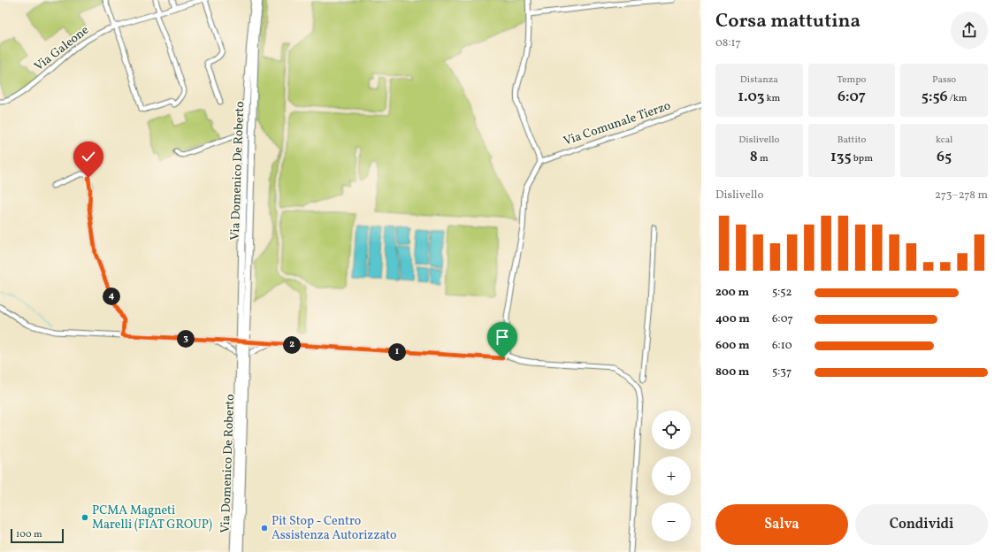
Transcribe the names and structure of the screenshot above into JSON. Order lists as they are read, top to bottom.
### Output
{
  "streets": {
    "street": ["Via Galeone", "Via Comunale Tierzo", "Via Domenico De Roberto"]
  },
  "places": ["PCMA Magneti Marelli (FIAT GROUP)", "Pit Stop - Centro Assistenza Autorizzato"],
  "scale_bar": "100 m",
  "page": {
    "heading": ["Corsa mattutina", "08:17"],
    "stats": [
      ["Distanza", "1.03 km"],
      ["Tempo", "6:07"],
      ["Passo", "5:56 /km"],
      ["Dislivello", "8 m"],
      ["Battito", "135 bpm"],
      ["kcal", "65"]
    ],
    "chart": ["Dislivello", "273–278 m"],
    "list": [
      {
        "name": "200 m",
        "note": "5:52"
      },
      {
        "name": "400 m",
        "note": "6:07"
      },
      {
        "name": "600 m",
        "note": "6:10"
      },
      {
        "name": "800 m",
        "note": "5:37"
      }
    ],
    "pins": [
      "4",
      "3",
      "2",
      "1"
    ],
    "map_buttons": ["+", "−"],
    "buttons": ["Salva", "Condividi"],
    "scale": "100 m"
  }
}
